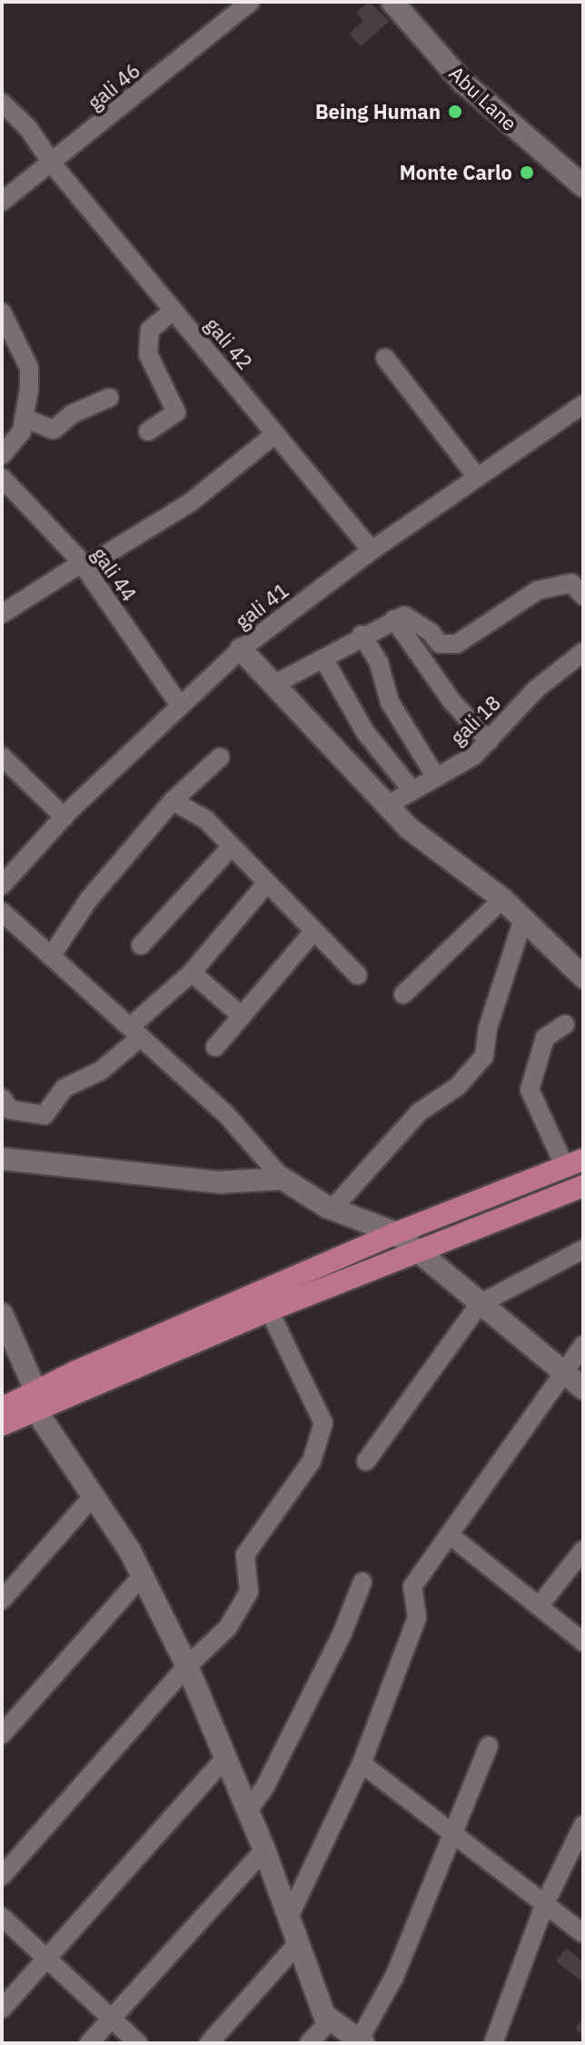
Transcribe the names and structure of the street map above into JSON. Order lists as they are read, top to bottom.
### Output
{
  "streets": {
    "street": [
      "gali 46",
      "Abu Lane",
      "gali 42",
      "gali 44",
      "gali 41",
      "gali 18"
    ]
  },
  "crossings": [
    ["gali 46", "gali 42"],
    ["gali 42", "gali 41"],
    ["gali 44", "gali 41"]
  ],
  "places": ["Being Human", "Monte Carlo"]
}
